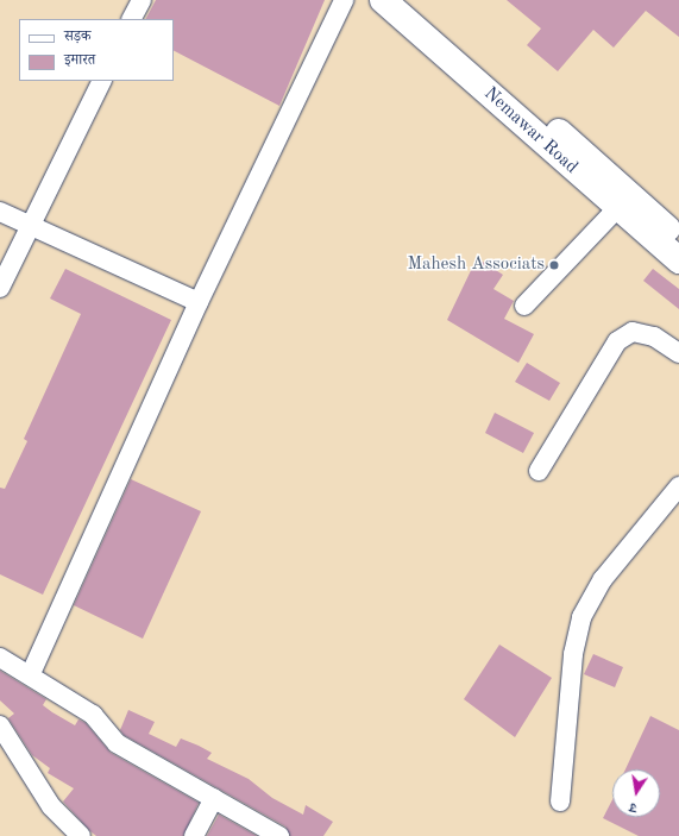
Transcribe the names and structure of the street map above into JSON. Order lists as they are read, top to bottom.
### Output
{
  "streets": {
    "highway": ["Nemawar Road"]
  },
  "places": ["Mahesh Associats"],
  "legend": ["सड़क", "इमारत"],
  "north": "bottom"
}
